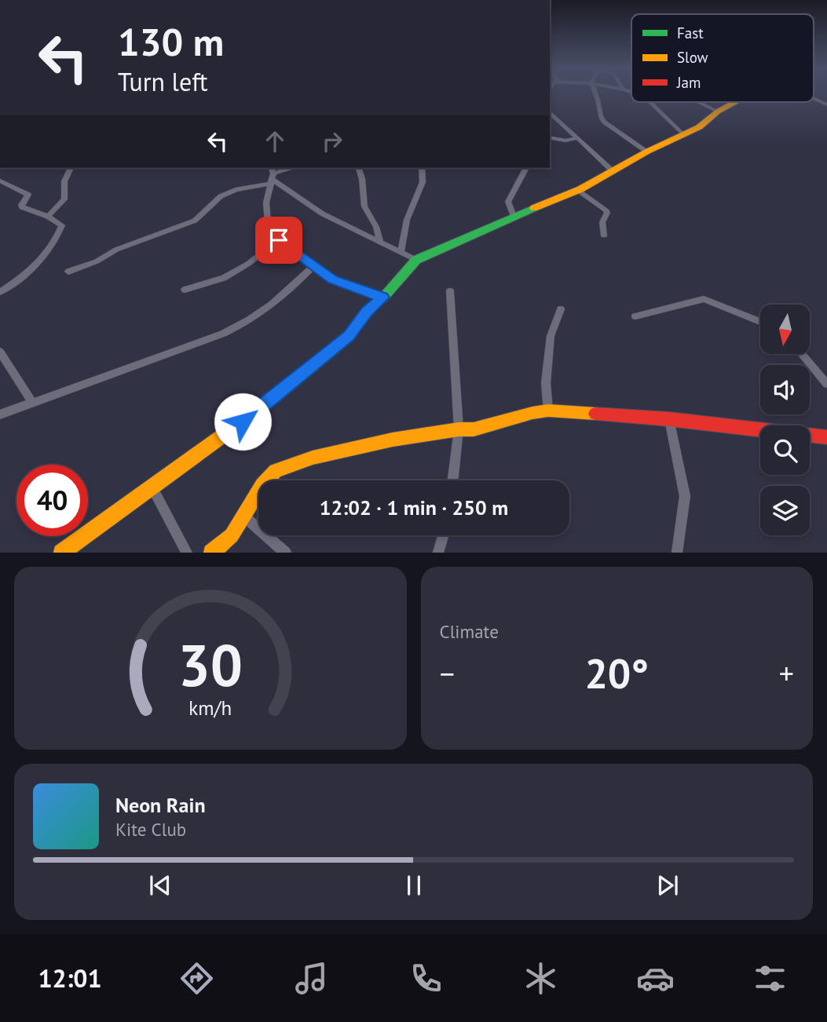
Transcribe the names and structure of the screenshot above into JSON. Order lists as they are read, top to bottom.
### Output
{
  "legend": ["Fast", "Slow", "Jam"],
  "north": "bottom",
  "page": {
    "turn": ["130 m", "Turn left"],
    "limit": "40",
    "trip": "12:02 · 1 min · 250 m",
    "tile": "Climate",
    "heat": ["−", "20°", "+"],
    "song": ["Neon Rain", "Kite Club"],
    "tabs": "12:01",
    "gauge": ["30", "km/h"]
  }
}
